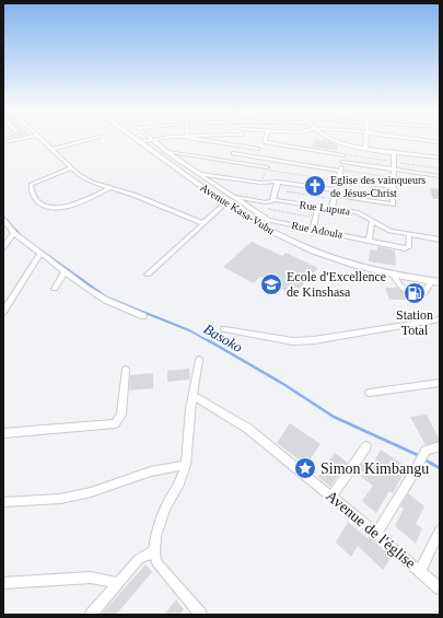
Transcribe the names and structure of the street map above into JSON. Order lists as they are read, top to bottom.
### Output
{
  "streets": {
    "main road": ["Avenue Kasa-Vubu"],
    "street": ["Rue Luputa", "Rue Adoula", "Avenue de l'église"]
  },
  "crossings": [
    ["Rue Luputa", "Rue Adoula"]
  ],
  "water": ["Basoko"],
  "places": {
    "church": ["Eglise des vainqueurs de Jésus-Christ"],
    "school or university": ["Ecole d'Excellence de Kinshasa"],
    "fuel station": ["Station Total"],
    "place": ["Simon Kimbangu"]
  }
}
